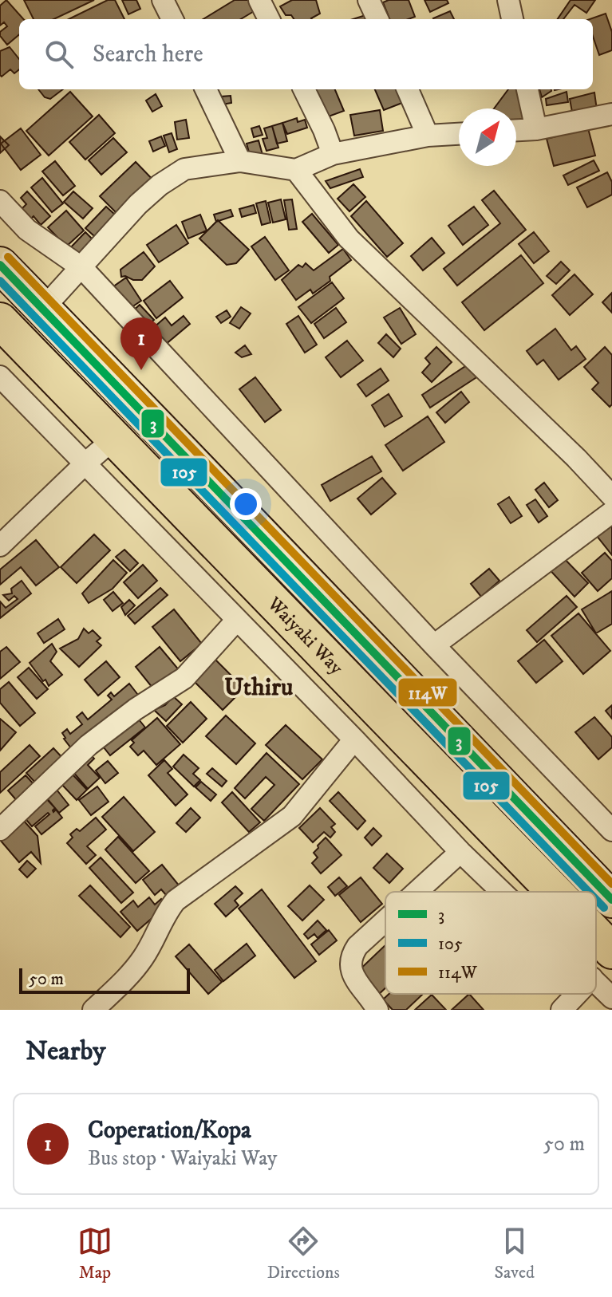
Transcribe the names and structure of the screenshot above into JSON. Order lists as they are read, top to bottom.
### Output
{
  "streets": {
    "highway": ["Waiyaki Way"]
  },
  "districts": ["Uthiru"],
  "lines": ["transit line 114W", "transit line 3", "transit line 105"],
  "legend": ["3", "105", "114W"],
  "scale_bar": "50 m",
  "north": "top right",
  "page": {
    "search": "Search here",
    "pins": "1",
    "scale": "50 m",
    "heading": "Nearby",
    "list": [
      {
        "mark": "1",
        "name": "Coperation/Kopa",
        "note": "Bus stop · Waiyaki Way",
        "value": "50 m"
      }
    ],
    "nav": ["Map", "Directions", "Saved"]
  }
}
